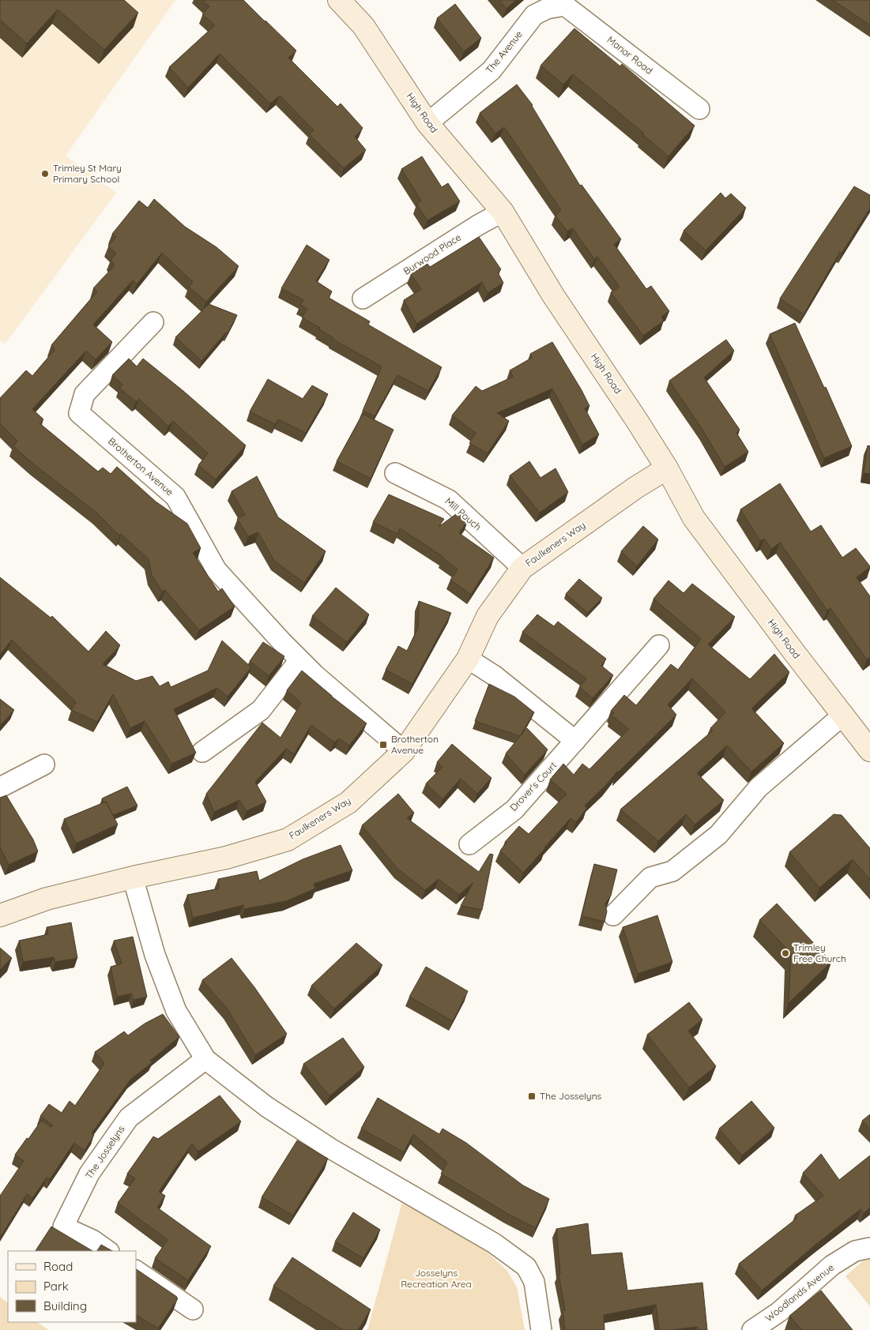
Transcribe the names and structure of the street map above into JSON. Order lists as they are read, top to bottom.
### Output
{
  "streets": {
    "street": [
      "The Avenue",
      "Manor Road",
      "High Road",
      "Burwood Place",
      "Brotherton Avenue",
      "Mill Pouch",
      "Faulkeners Way",
      "Drover's Court",
      "The Josselyns",
      "Woodlands Avenue"
    ]
  },
  "crossings": [
    ["The Avenue", "Manor Road"],
    ["The Avenue", "High Road"],
    ["High Road", "Burwood Place"],
    ["High Road", "Faulkeners Way"],
    ["Brotherton Avenue", "Faulkeners Way"],
    ["Mill Pouch", "Faulkeners Way"]
  ],
  "parks": ["Josselyns Recreation Area"],
  "places": {
    "other": ["Trimley St Mary Primary School", "Trimley Free Church"],
    "transit": ["Brotherton Avenue", "The Josselyns"]
  },
  "legend": ["Road", "Park", "Building"]
}
